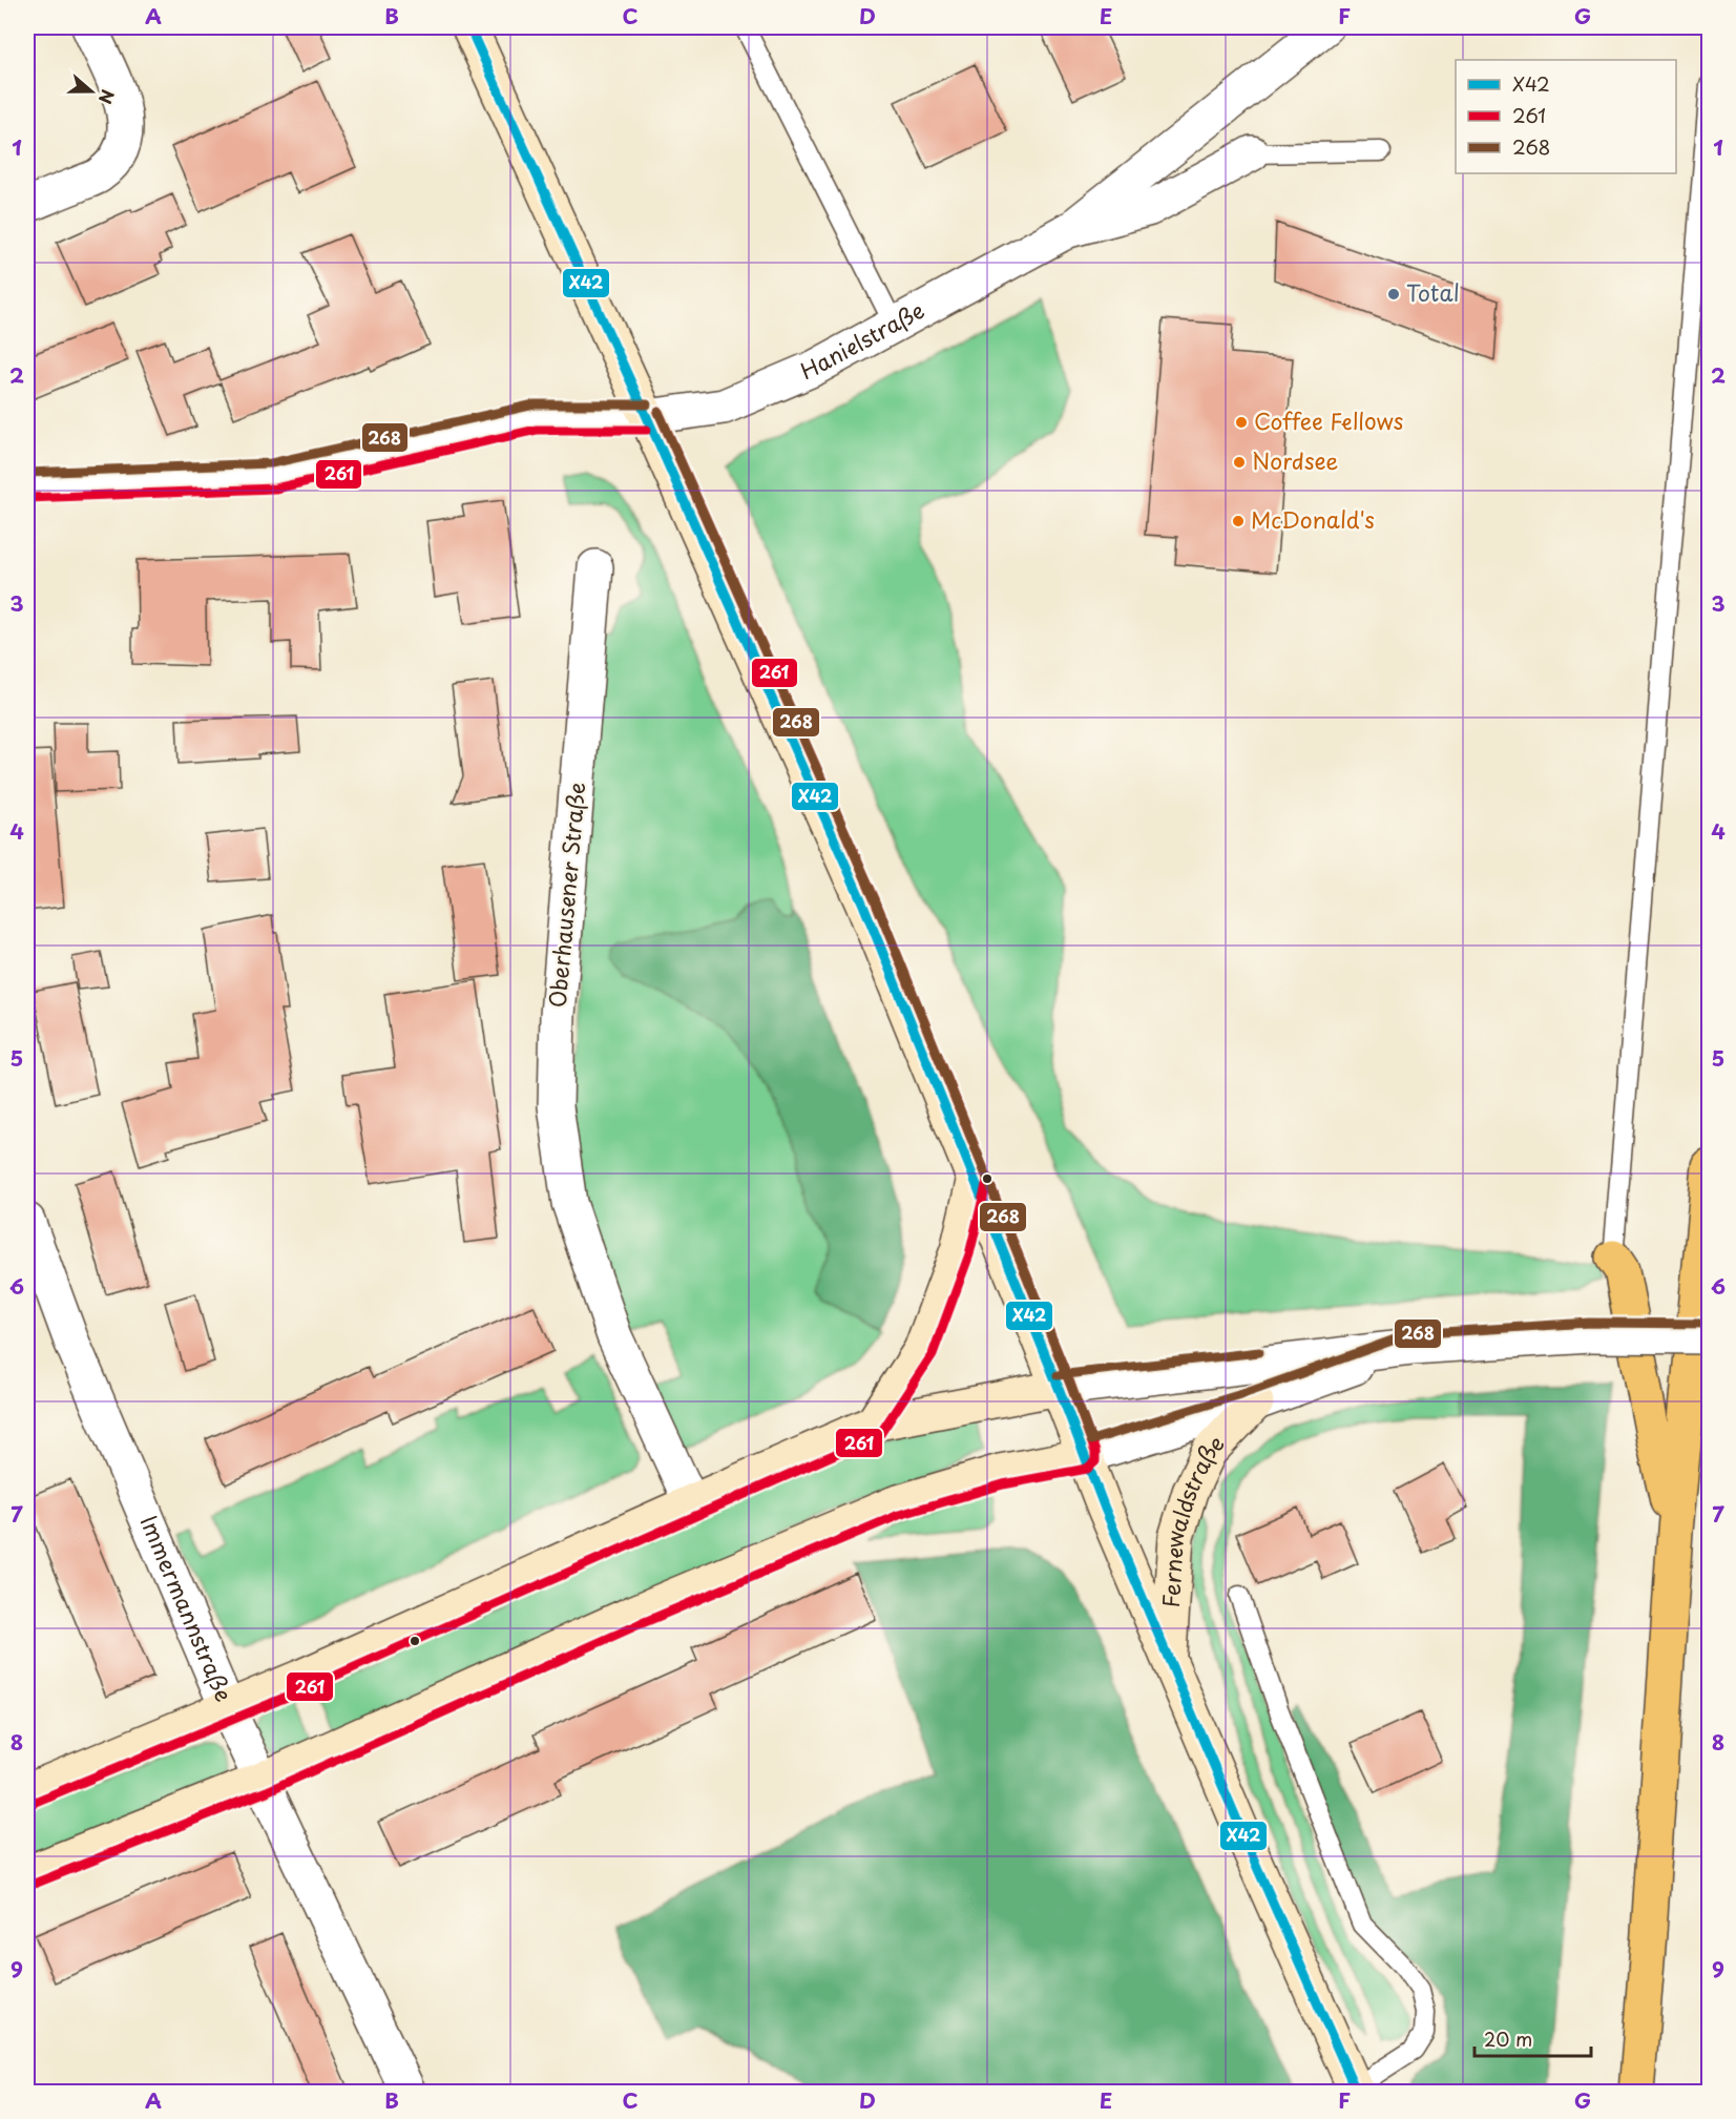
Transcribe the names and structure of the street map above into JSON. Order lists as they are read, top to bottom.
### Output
{
  "streets": {
    "main road": ["Fernewaldstraße"],
    "street": ["Hanielstraße", "Oberhausener Straße", "Immermannstraße"]
  },
  "places": [
    "Total",
    "Coffee Fellows",
    "Nordsee",
    "McDonald's"
  ],
  "lines": ["transit line X42", "transit line 268", "transit line 261"],
  "legend": ["X42", "261", "268"],
  "scale_bar": "20 m",
  "north": "right",
  "grid": {
    "columns": [
      "A",
      "B",
      "C",
      "D",
      "E",
      "F",
      "G"
    ],
    "rows": [
      "1",
      "2",
      "3",
      "4",
      "5",
      "6",
      "7",
      "8",
      "9"
    ]
  }
}
